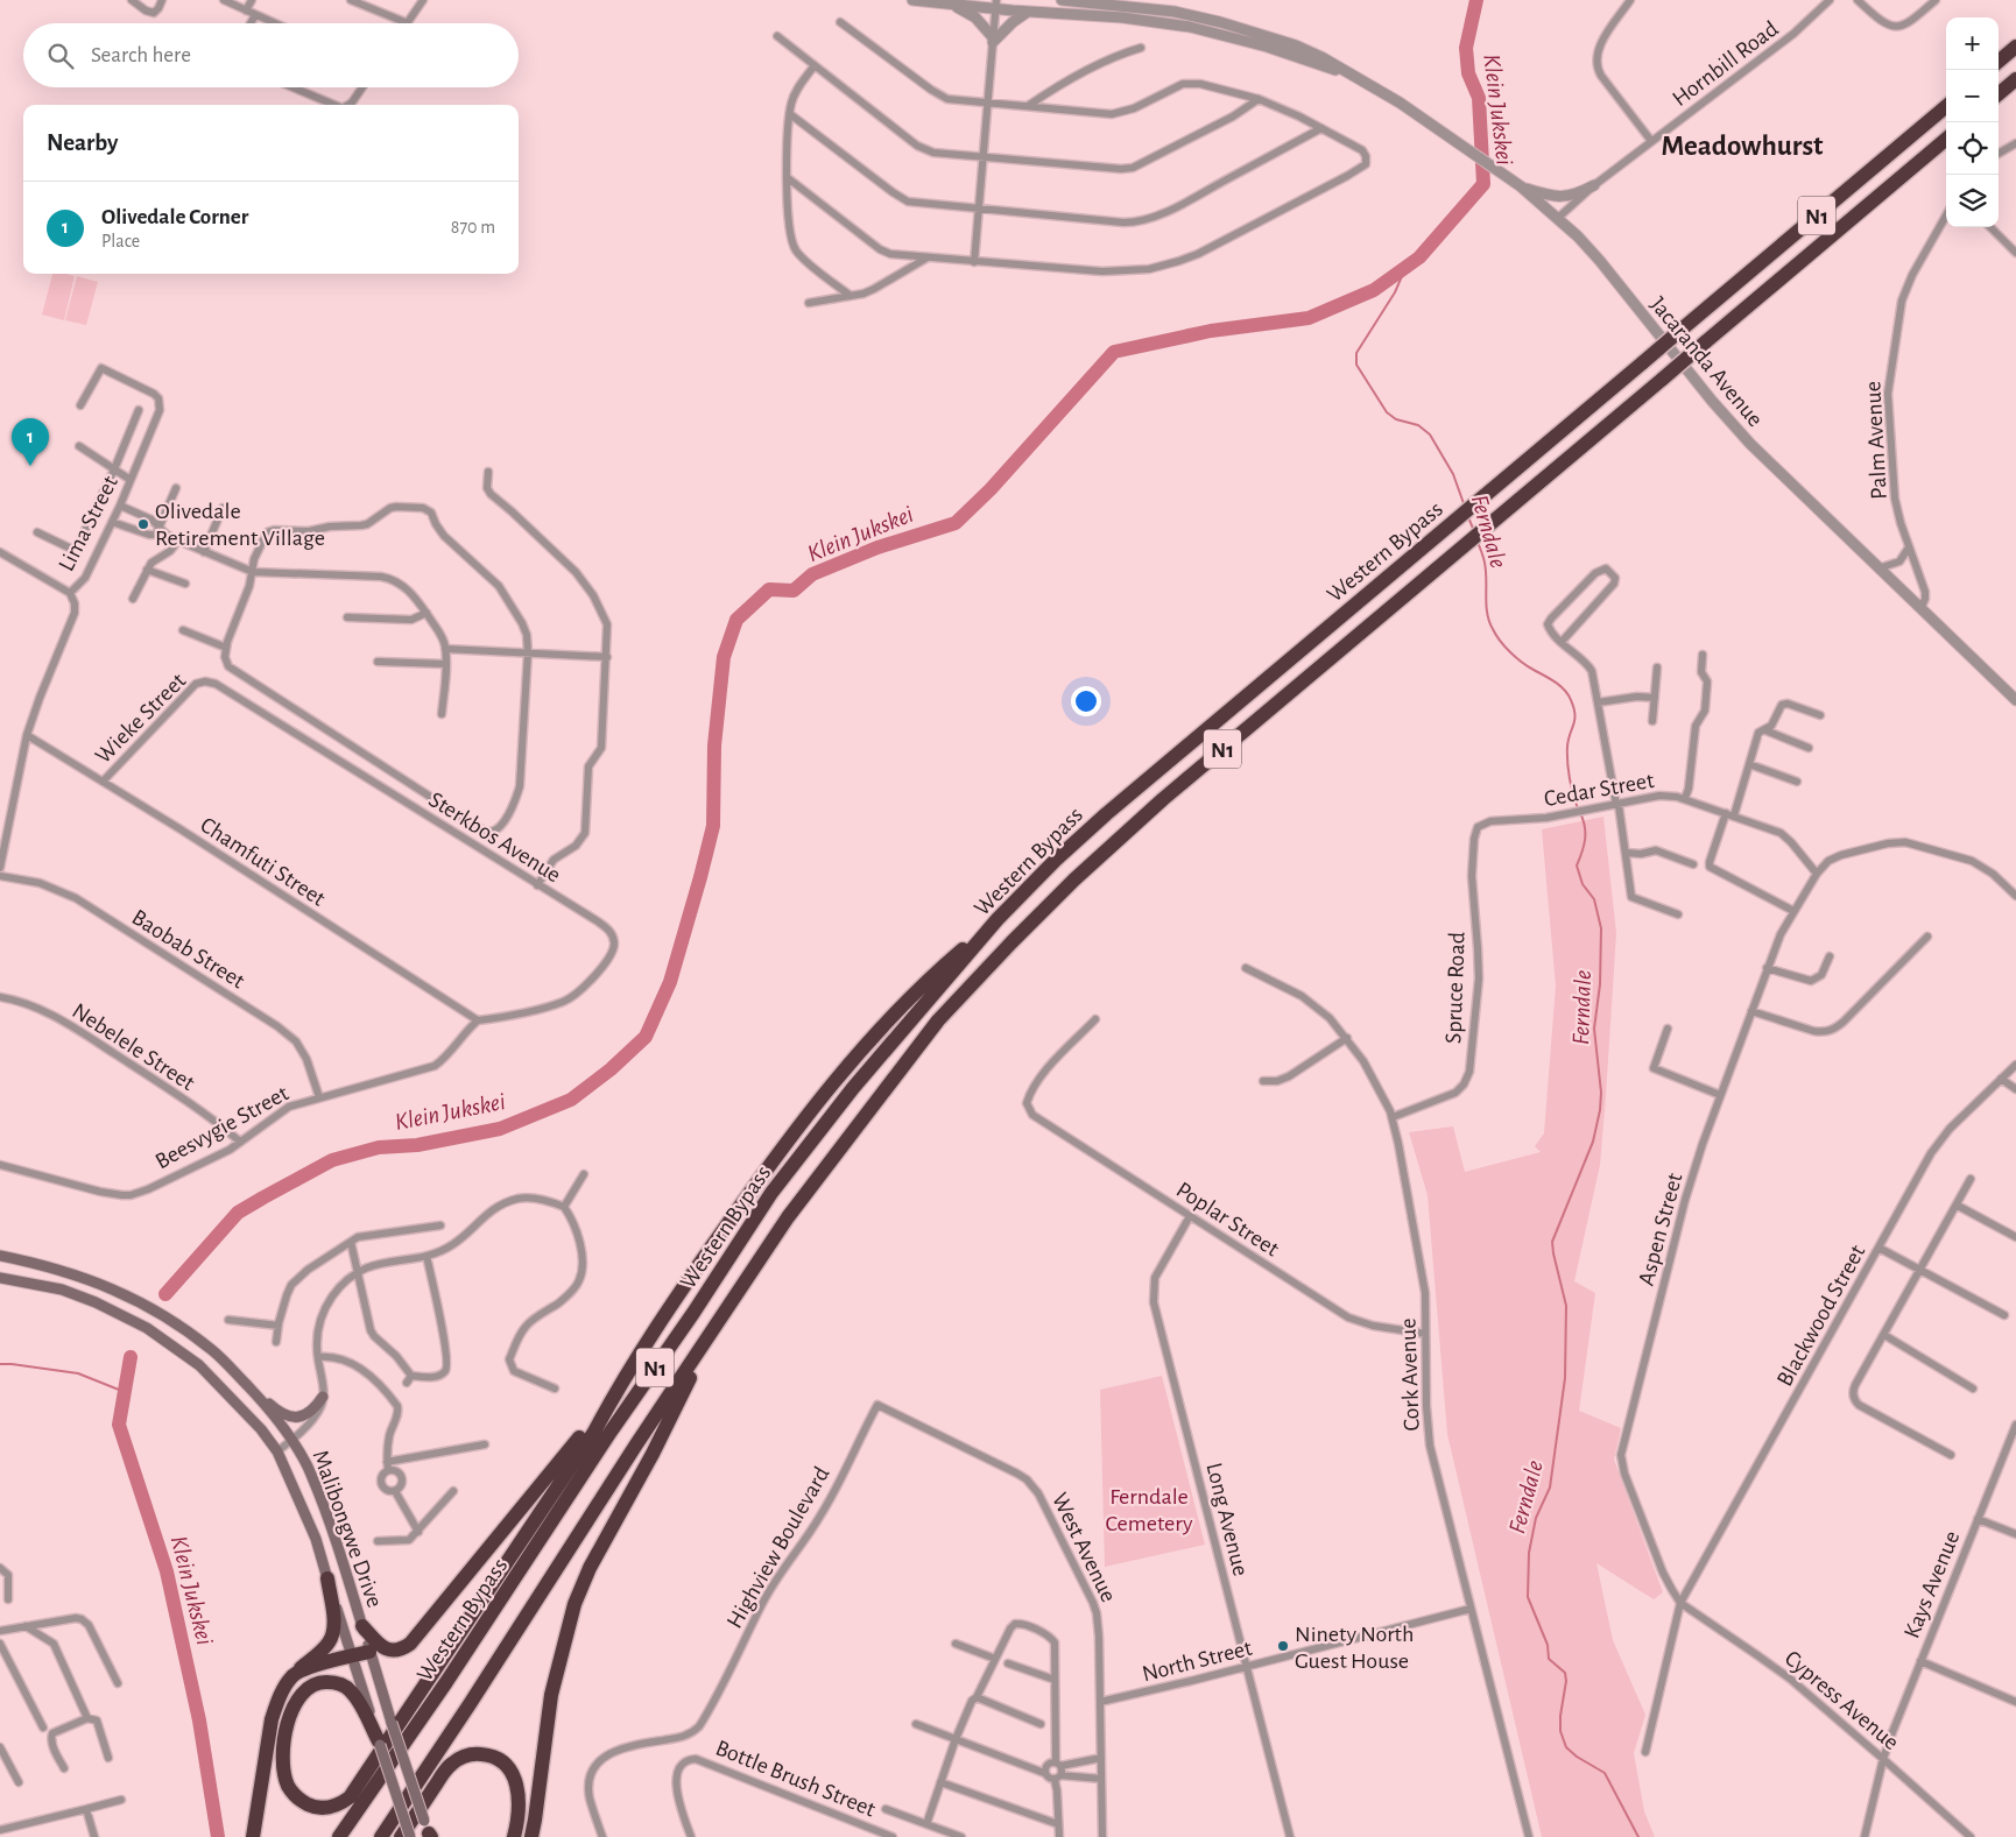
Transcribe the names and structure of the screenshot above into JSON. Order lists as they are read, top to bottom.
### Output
{
  "streets": {
    "highway": ["N1", "Western Bypass"],
    "main road": ["Malibongwe Drive"],
    "street": [
      "Hornbill Road",
      "Jacaranda Avenue",
      "Palm Avenue",
      "Lima Street",
      "Wieke Street",
      "Cedar Street",
      "Sterkbos Avenue",
      "Chamfuti Street",
      "Baobab Street",
      "Spruce Road",
      "Nebelele Street",
      "Beesvygie Street",
      "Poplar Street",
      "Aspen Street",
      "Blackwood Street",
      "Cork Avenue",
      "Long Avenue",
      "Highview Boulevard",
      "West Avenue",
      "Kays Avenue",
      "North Street",
      "Cypress Avenue",
      "Bottle Brush Street"
    ]
  },
  "crossings": [
    ["Hornbill Road", "Jacaranda Avenue"],
    ["Jacaranda Avenue", "Palm Avenue"],
    ["Lima Street", "Chamfuti Street"],
    ["Wieke Street", "Sterkbos Avenue"],
    ["Wieke Street", "Chamfuti Street"],
    ["Cedar Street", "Spruce Road"],
    ["Cedar Street", "Aspen Street"],
    ["Sterkbos Avenue", "Chamfuti Street"],
    ["Sterkbos Avenue", "Beesvygie Street"],
    ["Chamfuti Street", "Beesvygie Street"],
    ["Baobab Street", "Beesvygie Street"],
    ["Spruce Road", "Cork Avenue"],
    ["Nebelele Street", "Beesvygie Street"],
    ["Poplar Street", "Cork Avenue"],
    ["Poplar Street", "Long Avenue"],
    ["Aspen Street", "Blackwood Street"],
    ["Aspen Street", "Cypress Avenue"],
    ["Blackwood Street", "Cypress Avenue"],
    ["Cork Avenue", "North Street"],
    ["Long Avenue", "North Street"],
    ["Highview Boulevard", "West Avenue"],
    ["West Avenue", "North Street"],
    ["Kays Avenue", "Cypress Avenue"]
  ],
  "districts": ["Meadowhurst"],
  "water": ["Klein Jukskei", "Ferndale"],
  "parks": ["Ferndale Cemetery"],
  "places": ["Olivedale Retirement Village", "Ninety North Guest House"],
  "page": {
    "map_buttons": ["+", "−"],
    "search": "Search here",
    "heading": "Nearby",
    "list": [
      {
        "mark": "1",
        "name": "Olivedale Corner",
        "note": "Place",
        "value": "870 m"
      }
    ],
    "pins": "1"
  }
}
